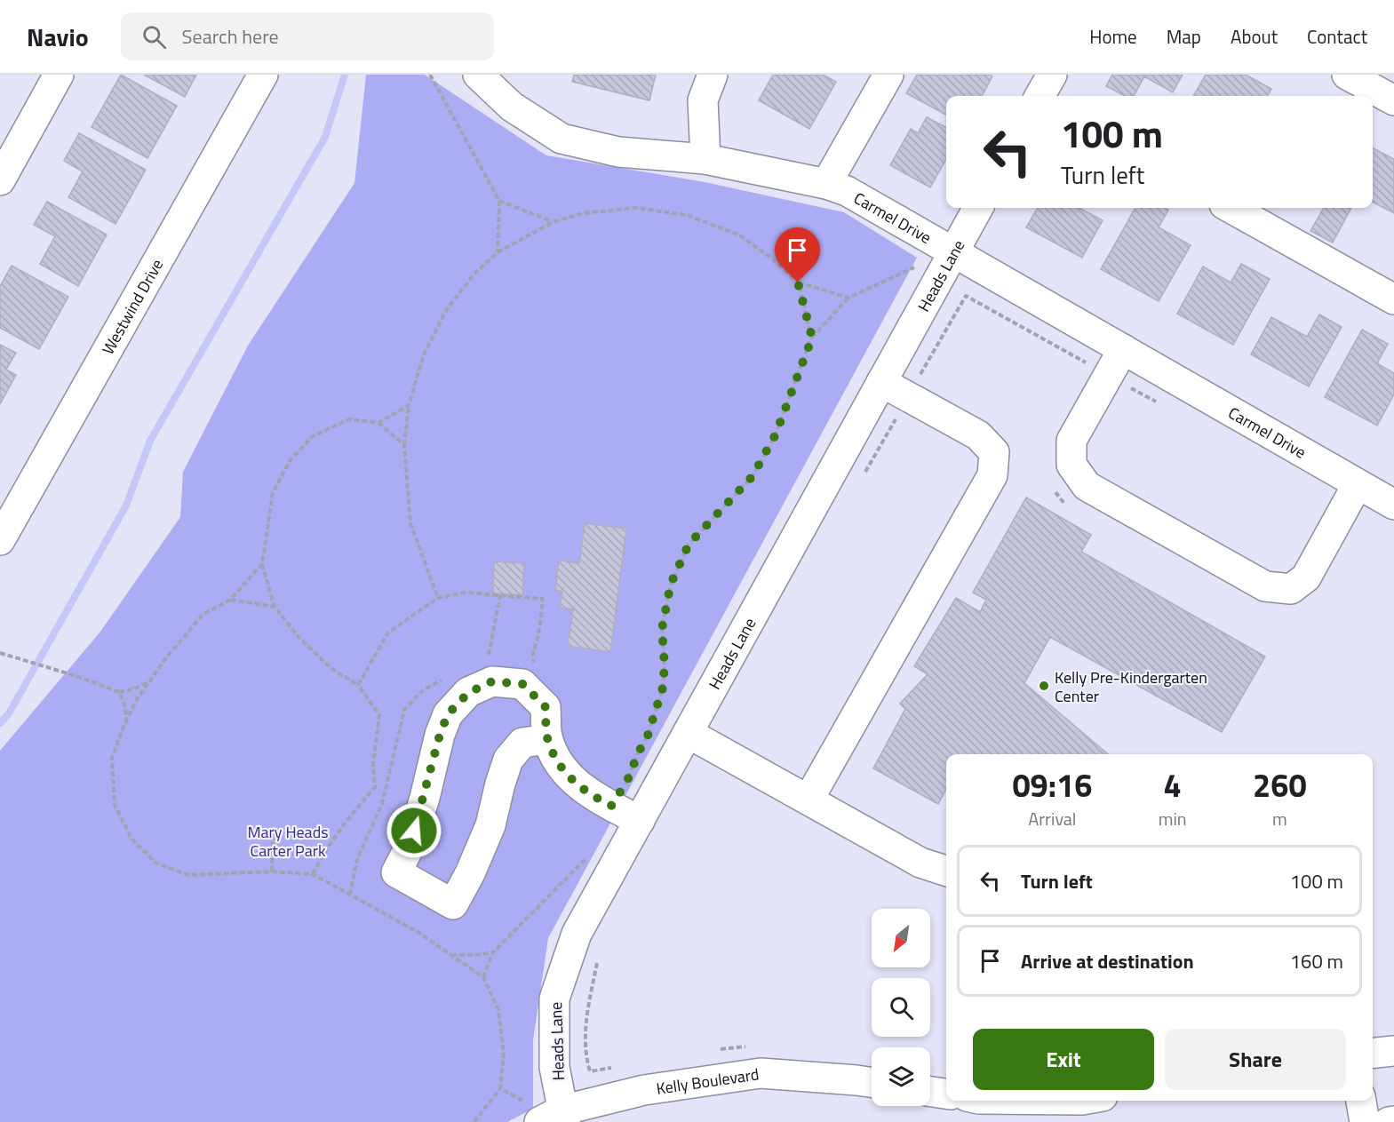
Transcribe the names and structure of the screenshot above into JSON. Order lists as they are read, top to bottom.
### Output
{
  "streets": {
    "street": [
      "Carmel Drive",
      "Heads Lane",
      "Westwind Drive",
      "Kelly Boulevard"
    ]
  },
  "crossings": [
    ["Carmel Drive", "Heads Lane"],
    ["Heads Lane", "Kelly Boulevard"]
  ],
  "parks": ["Mary Heads Carter Park"],
  "places": ["Kelly Pre-Kindergarten Center"],
  "north": "bottom left",
  "page": {
    "header": "Navio",
    "search": "Search here",
    "nav": [
      "Home",
      "Map",
      "About",
      "Contact"
    ],
    "turn": ["100 m", "Turn left"],
    "eta": [
      "09:16",
      "Arrival",
      "4",
      "min",
      "260",
      "m"
    ],
    "list": [
      {
        "name": "Turn left",
        "value": "100 m"
      },
      {
        "name": "Arrive at destination",
        "value": "160 m"
      }
    ],
    "buttons": ["Exit", "Share"]
  }
}
